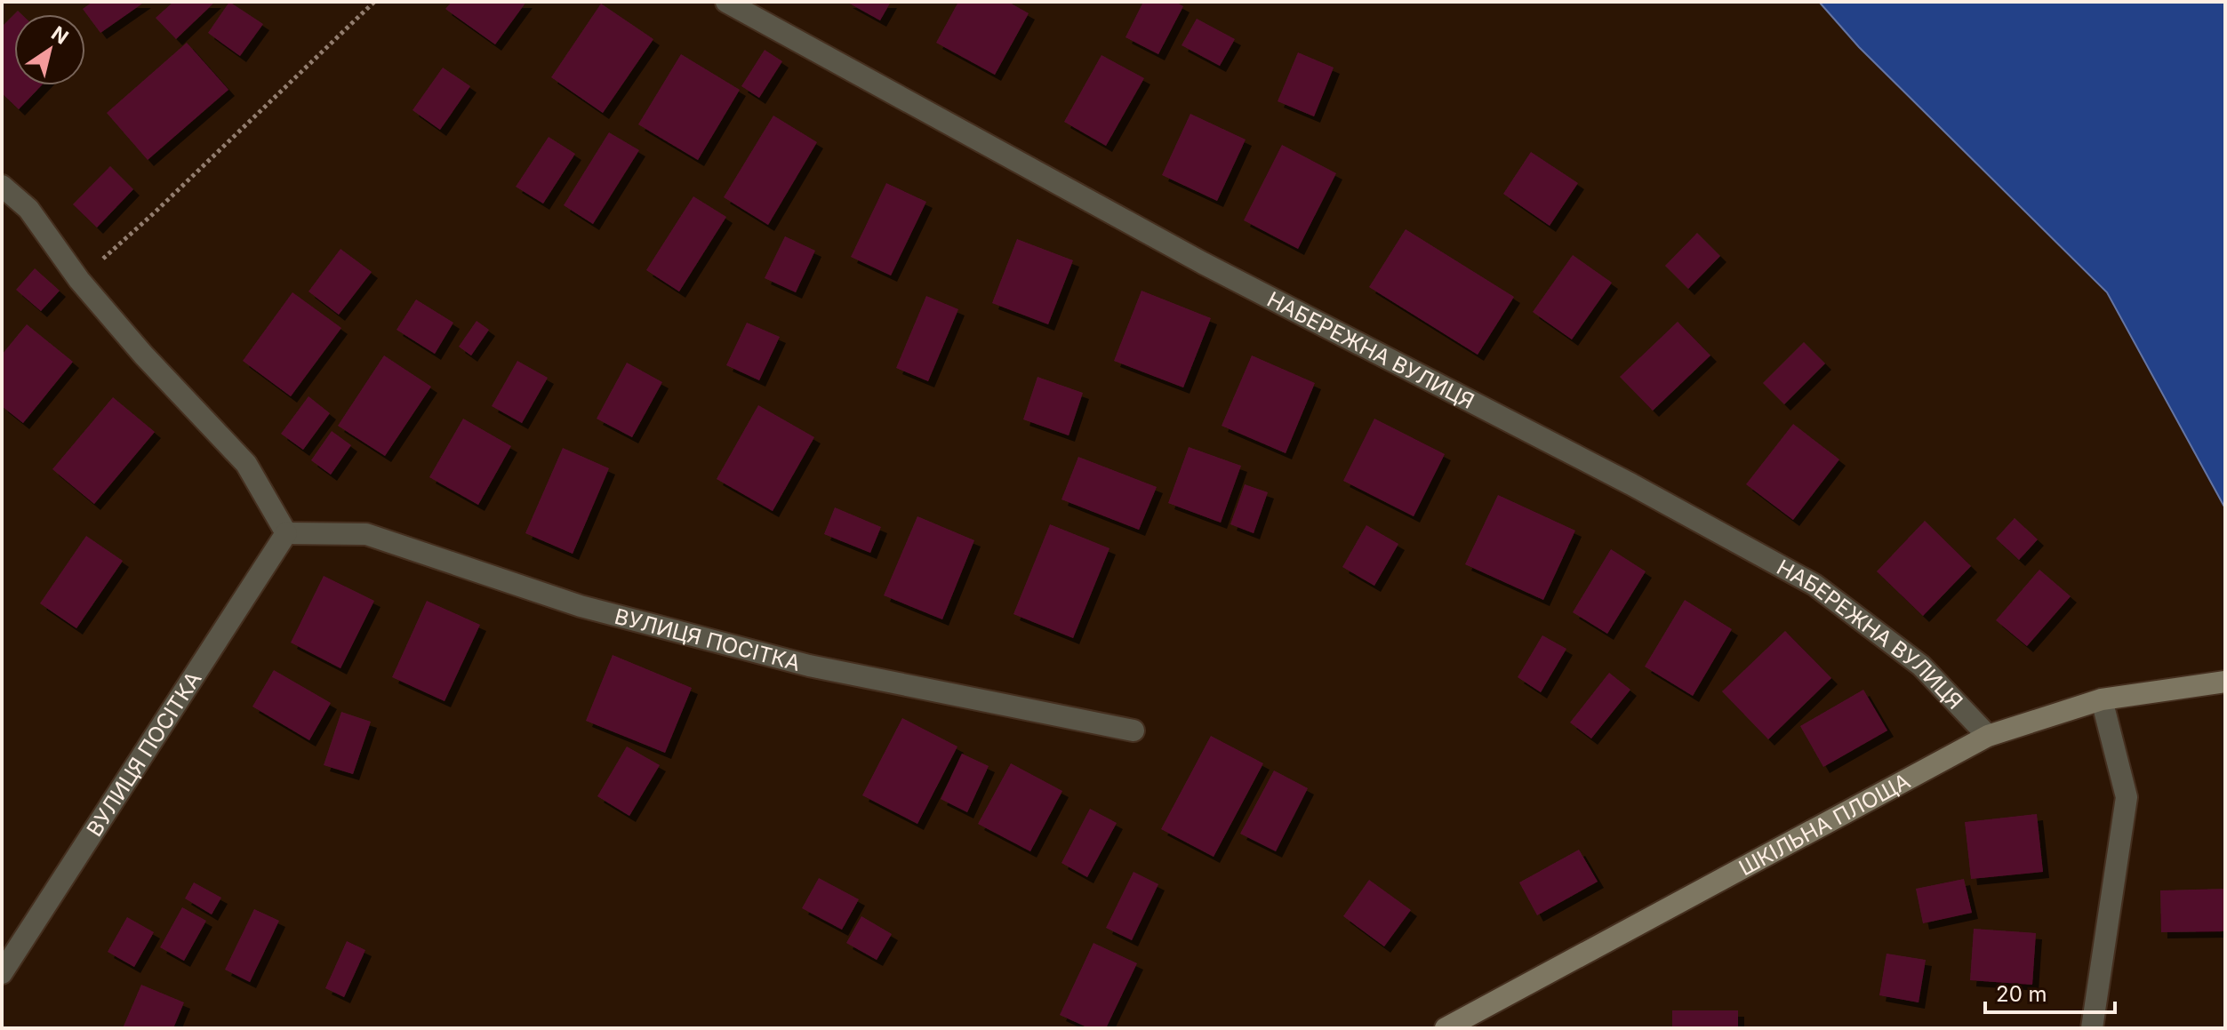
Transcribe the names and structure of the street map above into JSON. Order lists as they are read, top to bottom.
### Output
{
  "streets": {
    "street": ["НАБЕРЕЖНА ВУЛИЦЯ", "ВУЛИЦЯ ПОСІТКА", "ШКІЛЬНА ПЛОЩА"]
  },
  "crossings": [
    ["НАБЕРЕЖНА ВУЛИЦЯ", "ШКІЛЬНА ПЛОЩА"]
  ],
  "scale_bar": "20 m",
  "north": "top right"
}
